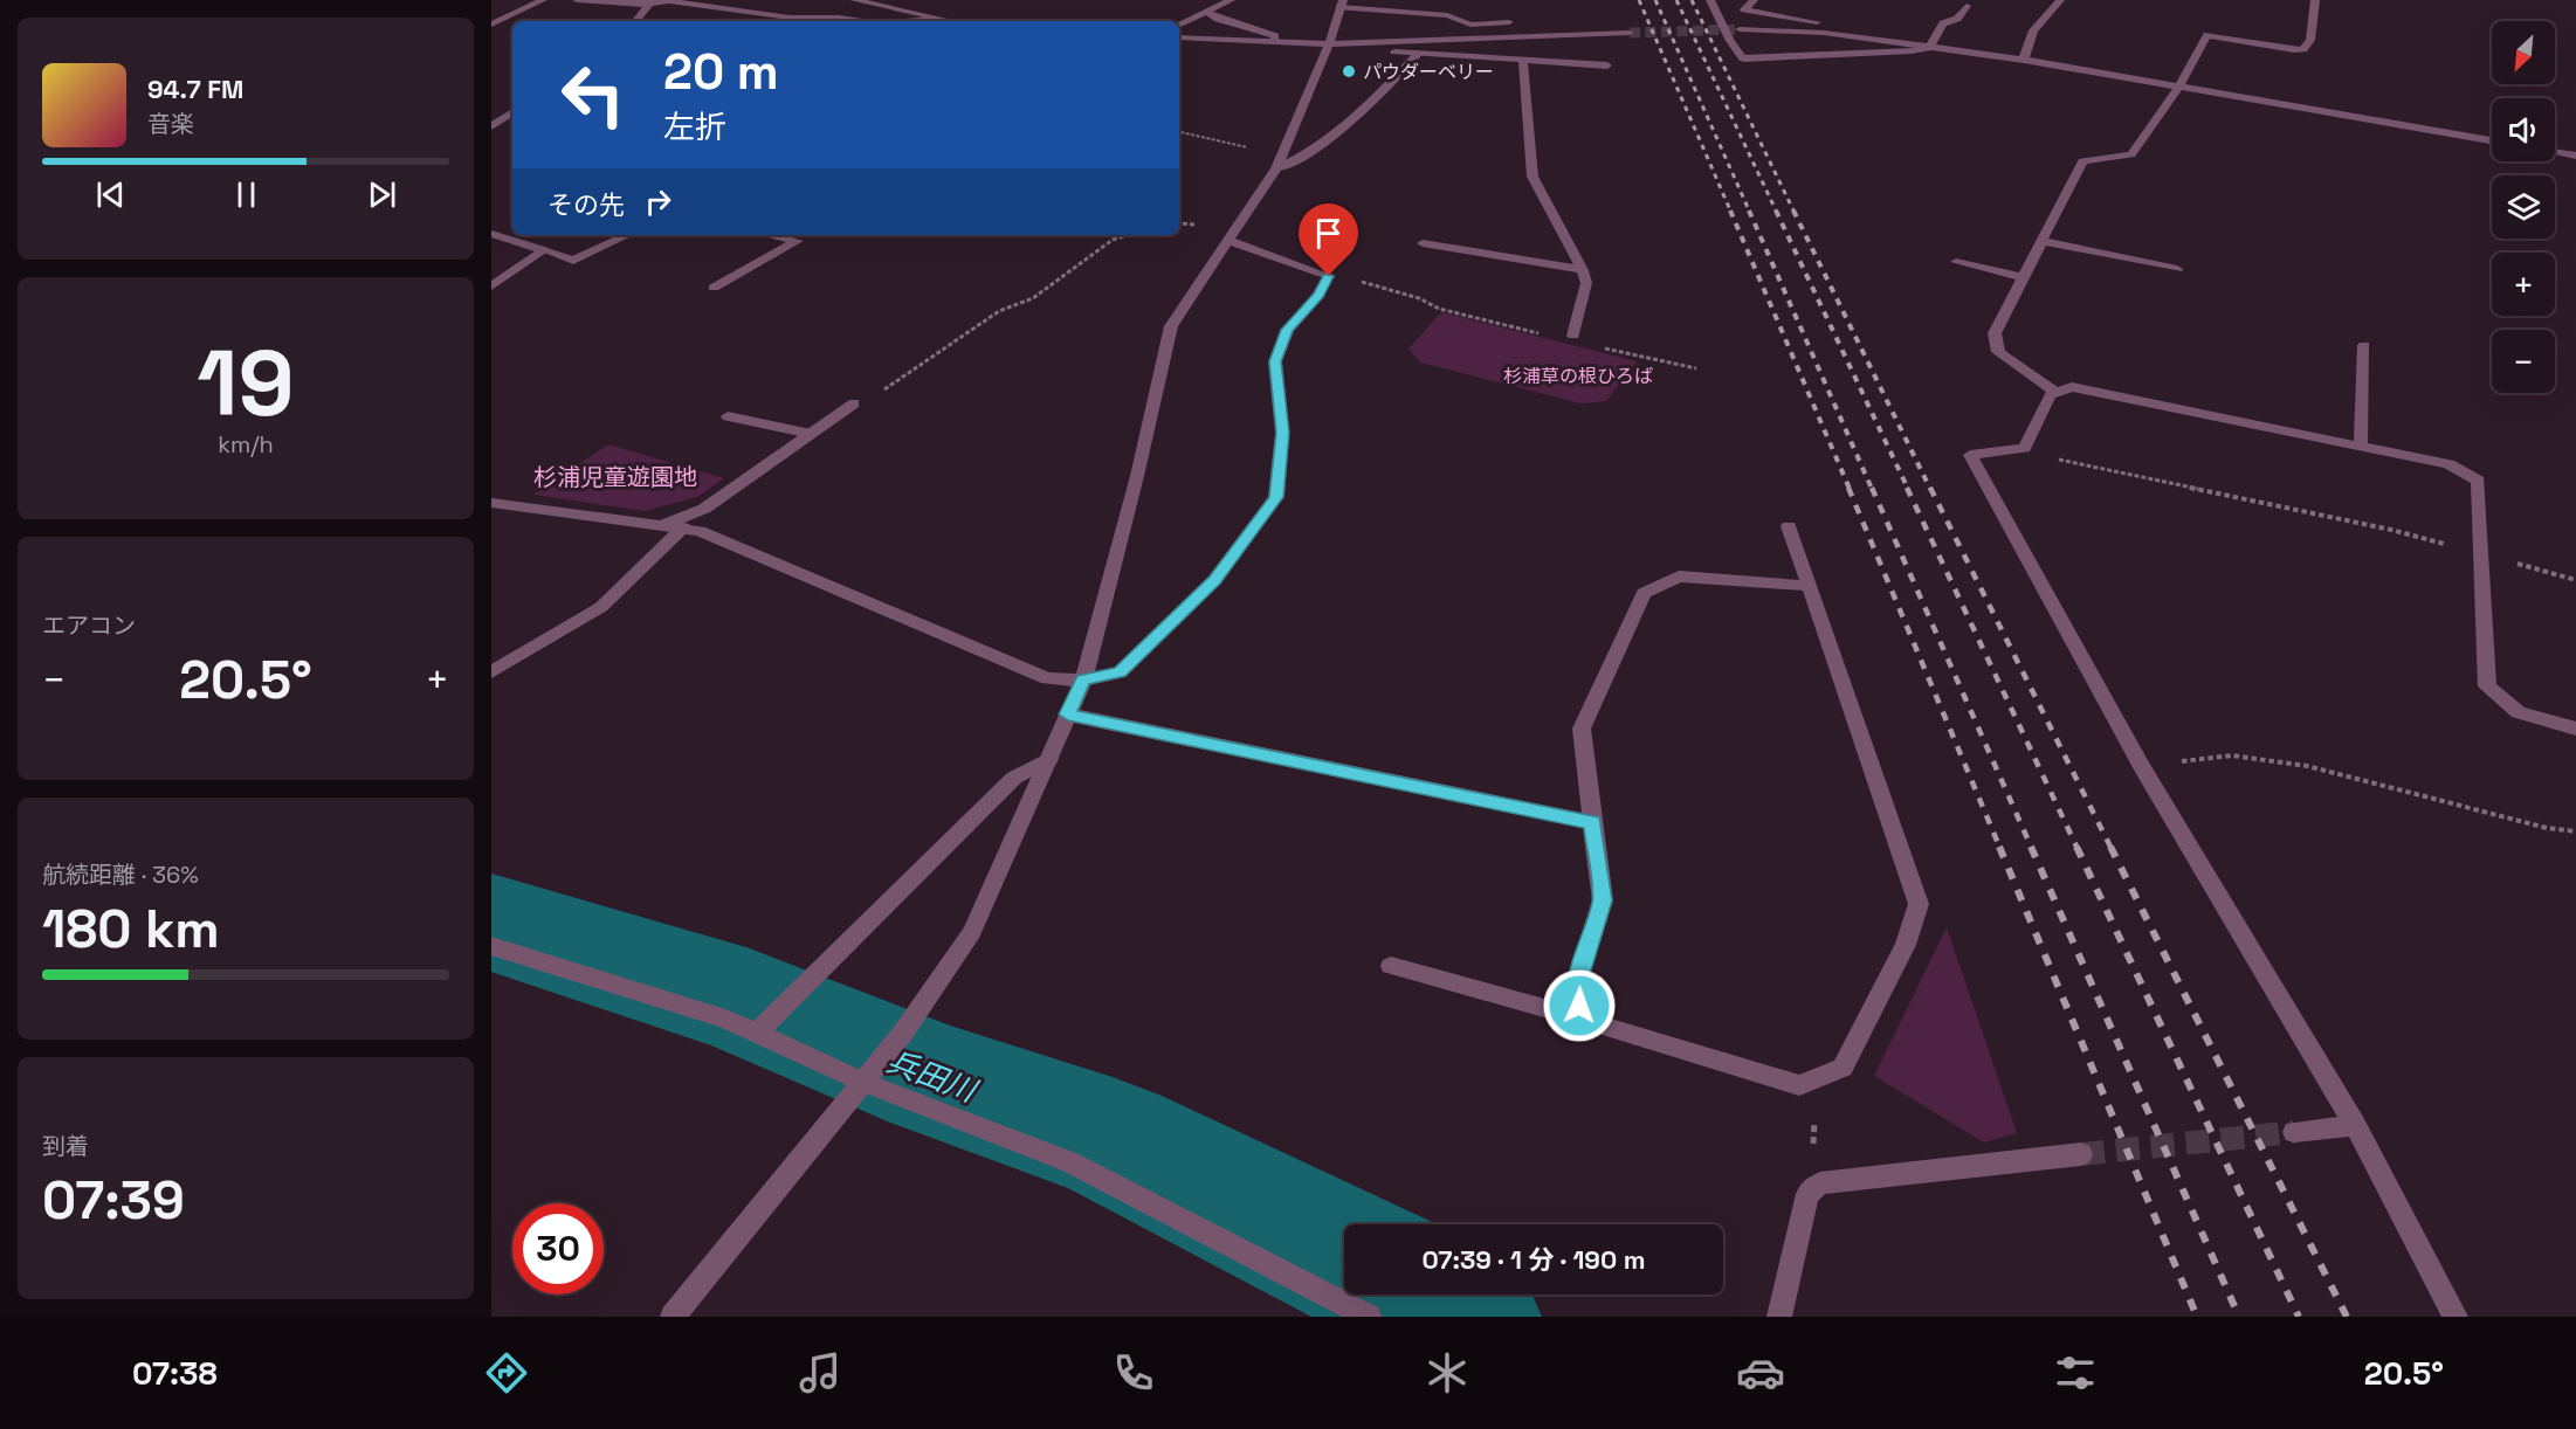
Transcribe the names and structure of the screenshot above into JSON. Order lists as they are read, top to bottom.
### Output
{
  "water": ["兵田川"],
  "parks": ["杉浦草の根ひろば", "杉浦児童遊園地"],
  "places": ["パウダーベリー"],
  "north": "bottom left",
  "page": {
    "map_buttons": ["+", "−"],
    "turn": ["20 m", "左折"],
    "song": ["94.7 FM", "音楽"],
    "then": "その先",
    "tile": [
      ["19", "km/h"],
      "エアコン",
      ["航続距離 · 36%", "180 km"],
      ["到着", "07:39"]
    ],
    "heat": ["−", "20.5°", "+"],
    "limit": "30",
    "trip": "07:39 · 1 分 · 190 m",
    "tabs": ["07:38", "20.5°"]
  }
}
